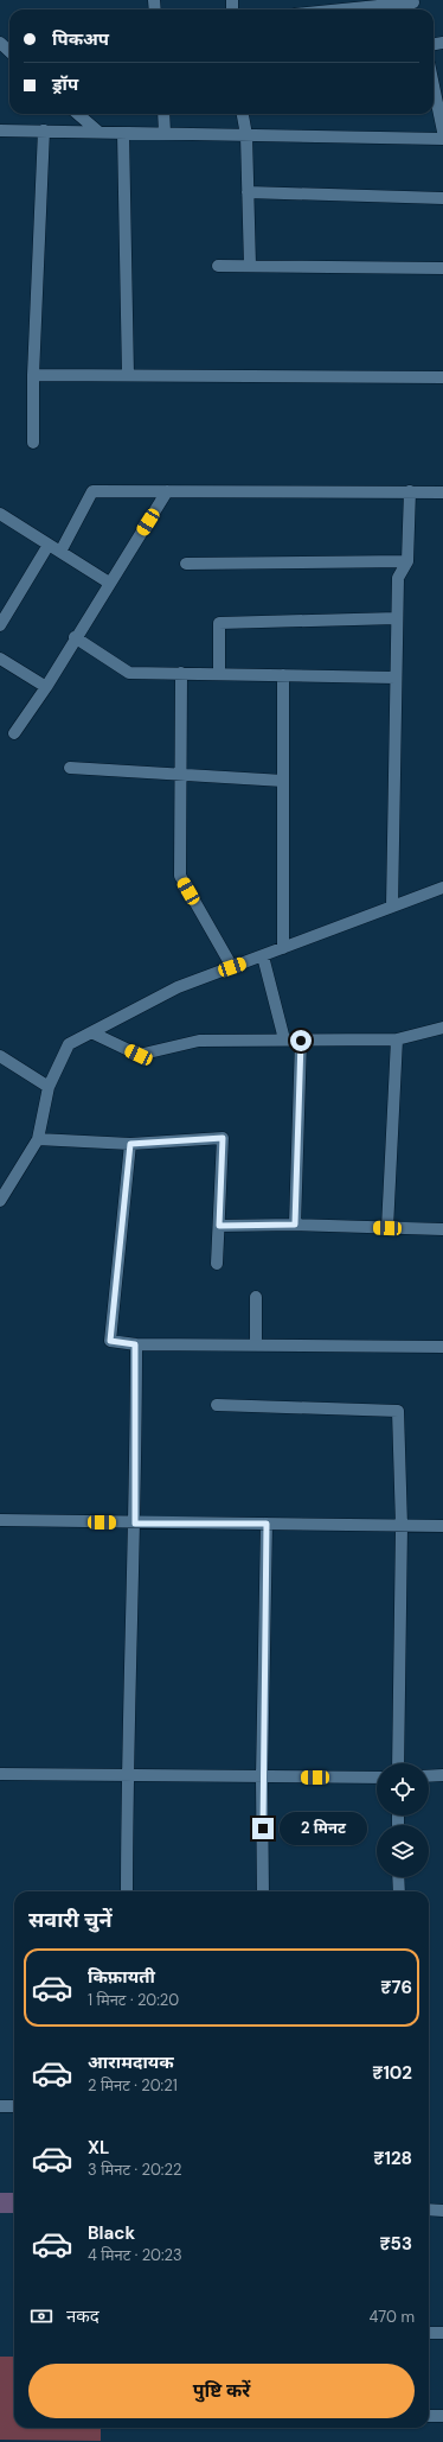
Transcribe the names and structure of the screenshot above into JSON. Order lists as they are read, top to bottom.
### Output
{
  "page": {
    "banner": ["पिकअप", "ड्रॉप"],
    "bubble": "2 मिनट",
    "heading": "सवारी चुनें",
    "list": [
      {
        "name": "किफ़ायती",
        "note": "1 मिनट · 20:20",
        "value": "₹76"
      },
      {
        "name": "आरामदायक",
        "note": "2 मिनट · 20:21",
        "value": "₹102"
      },
      {
        "name": "XL",
        "note": "3 मिनट · 20:22",
        "value": "₹128"
      },
      {
        "name": "Black",
        "note": "4 मिनट · 20:23",
        "value": "₹53"
      }
    ],
    "pay": ["नकद", "470 m"],
    "buttons": "पुष्टि करें"
  }
}
